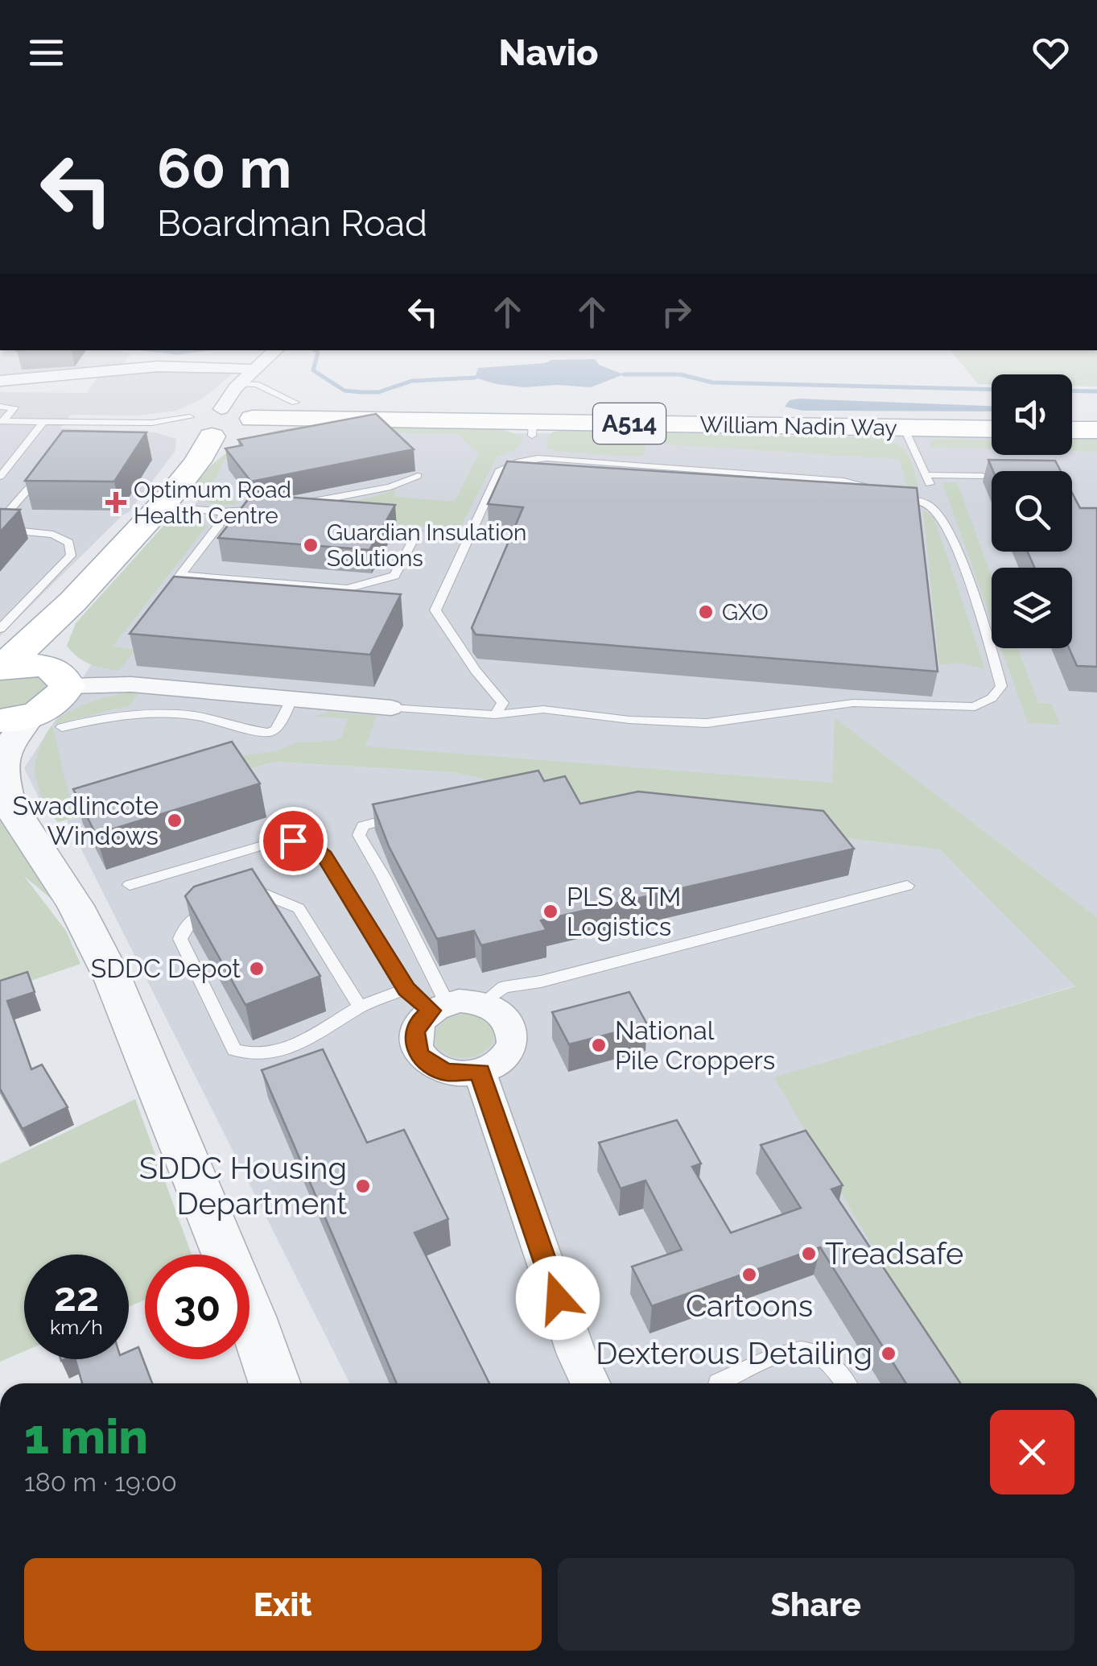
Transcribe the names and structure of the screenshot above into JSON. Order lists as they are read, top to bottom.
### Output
{
  "streets": {
    "main road": ["A514", "William Nadin Way"]
  },
  "places": {
    "health": ["Optimum Road Health Centre"],
    "other": [
      "Guardian Insulation Solutions",
      "GXO",
      "Swadlincote Windows",
      "PLS & TM Logistics",
      "SDDC Depot",
      "National Pile Croppers",
      "SDDC Housing Department",
      "Treadsafe",
      "Cartoons",
      "Dexterous Detailing"
    ]
  },
  "page": {
    "header": "Navio",
    "turn": ["60 m", "Boardman Road"],
    "speed": "22 km/h",
    "limit": "30",
    "heading": ["1 min", "180 m · 19:00"],
    "buttons": ["Exit", "Share"]
  }
}
